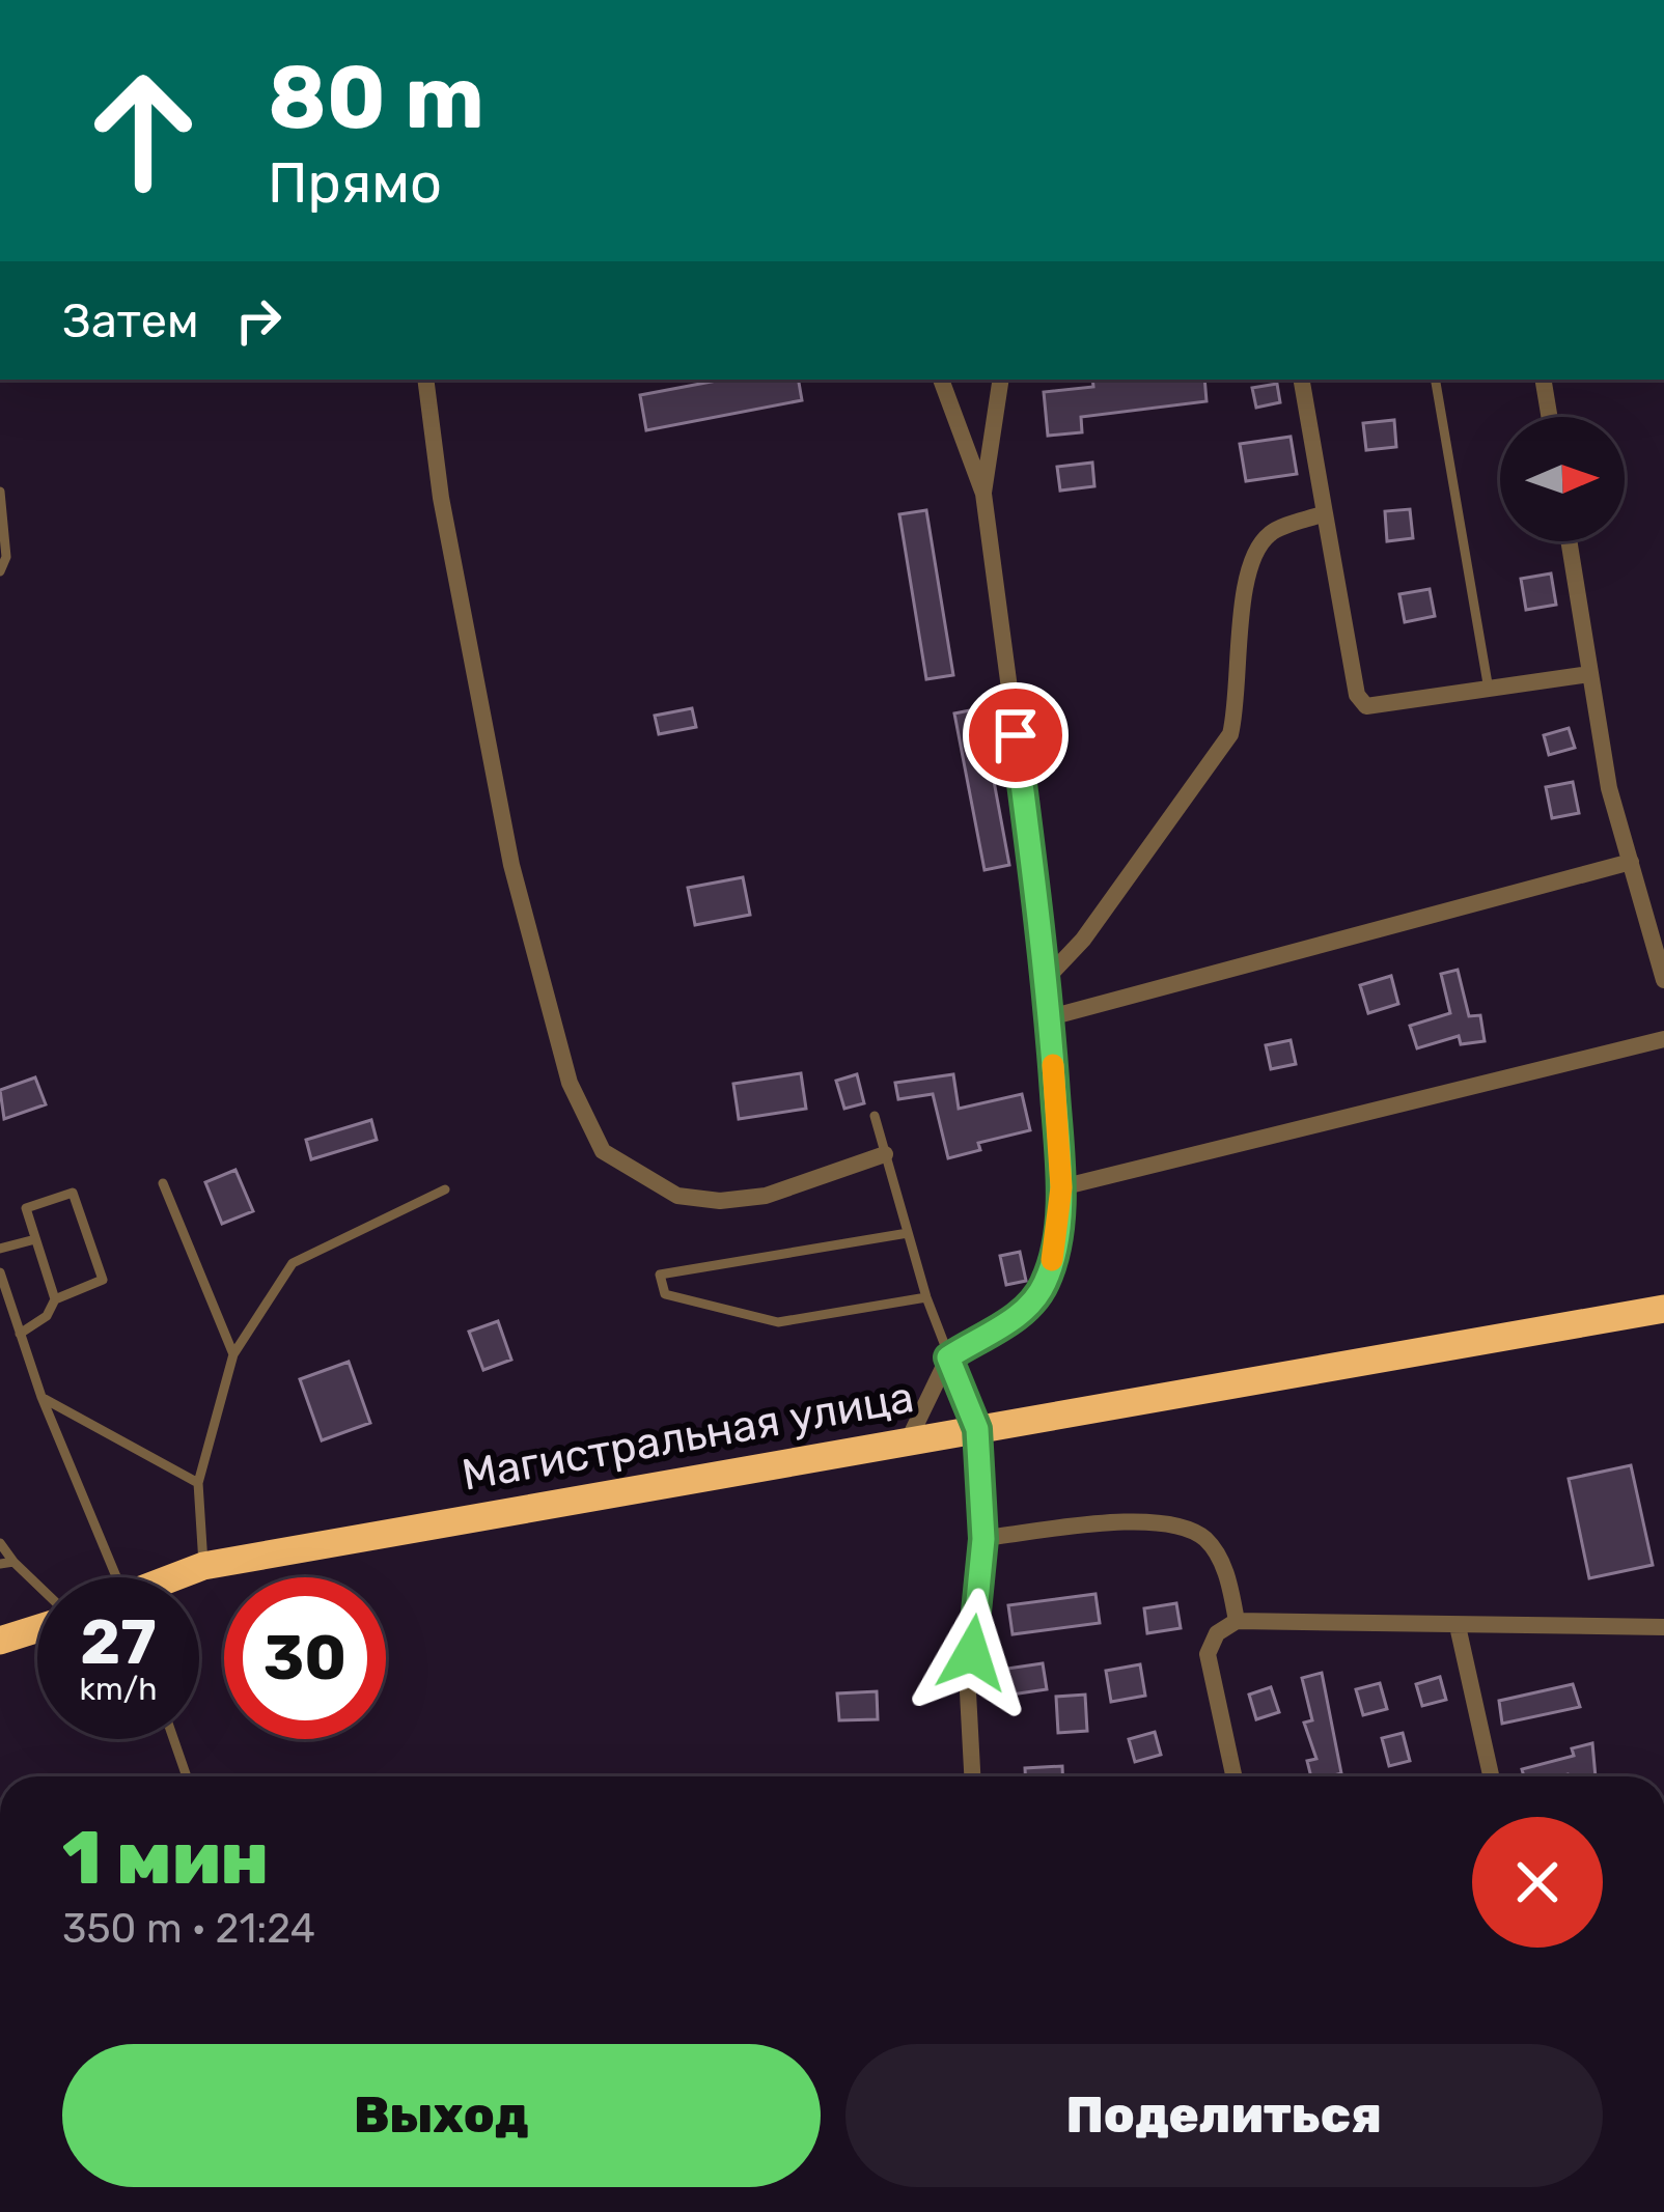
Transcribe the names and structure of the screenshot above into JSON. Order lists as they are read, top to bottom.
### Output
{
  "streets": {
    "highway": ["Магистральная улица"]
  },
  "north": "right",
  "page": {
    "turn": ["80 m", "Прямо"],
    "then": "Затем",
    "speed": "27 km/h",
    "limit": "30",
    "heading": ["1 мин", "350 m · 21:24"],
    "buttons": ["Выход", "Поделиться"]
  }
}
